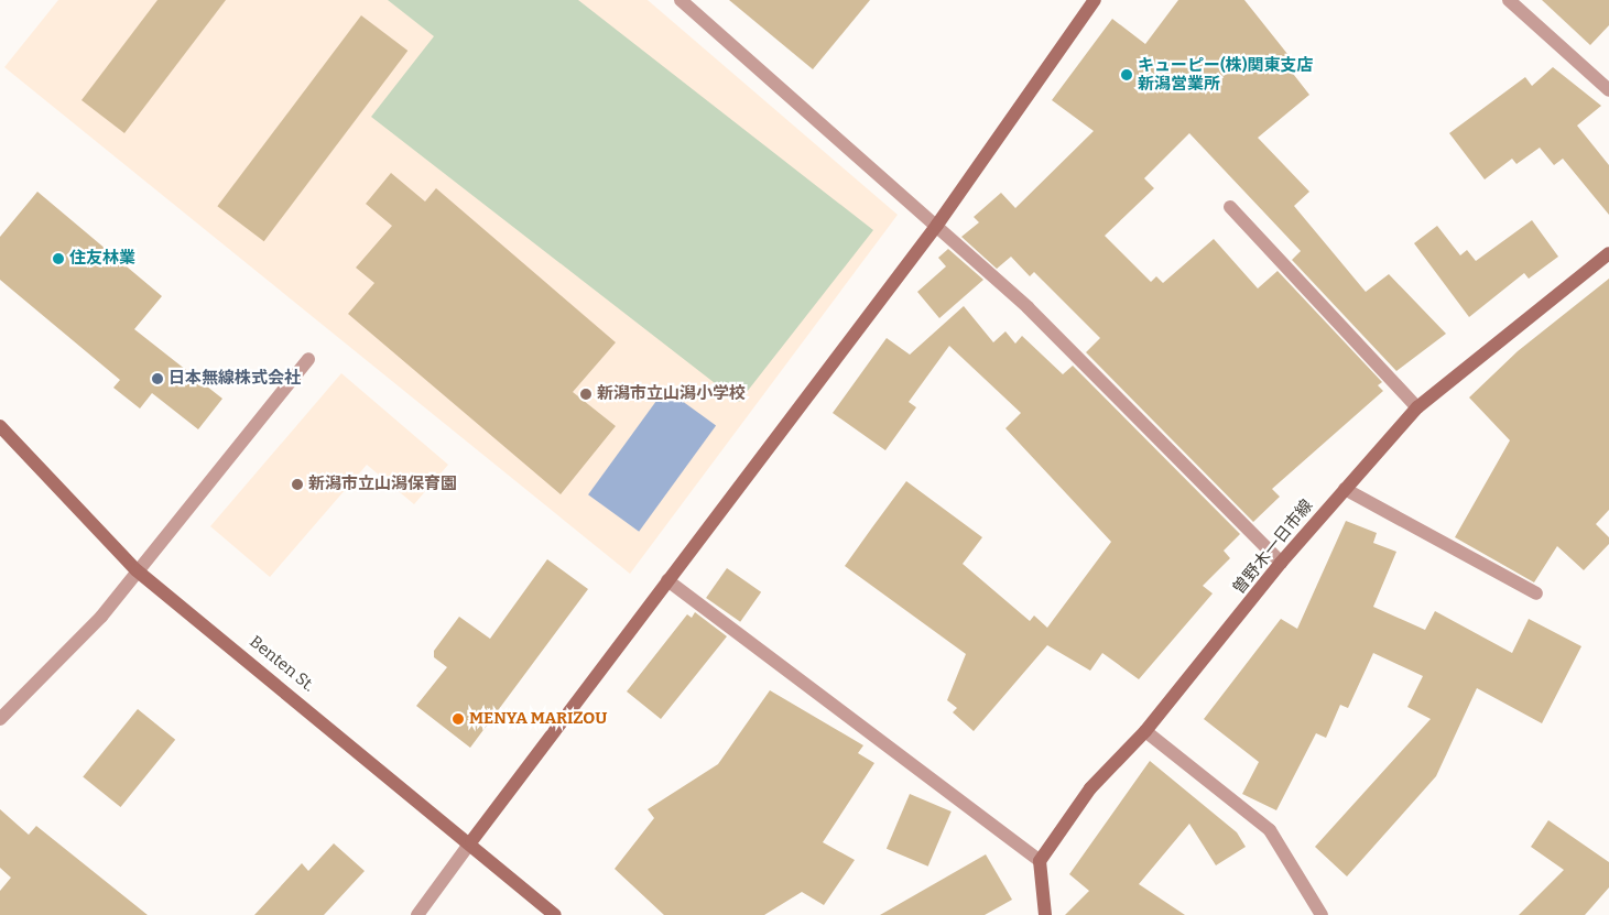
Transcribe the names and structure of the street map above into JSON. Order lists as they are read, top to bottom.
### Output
{
  "streets": {
    "street": ["曽野木一日市線", "Benten St."]
  },
  "places": [
    "キューピー(株)関東支店 新潟営業所",
    "住友林業",
    "日本無線株式会社",
    "新潟市立山潟小学校",
    "新潟市立山潟保育園",
    "MENYA MARIZOU"
  ]
}
